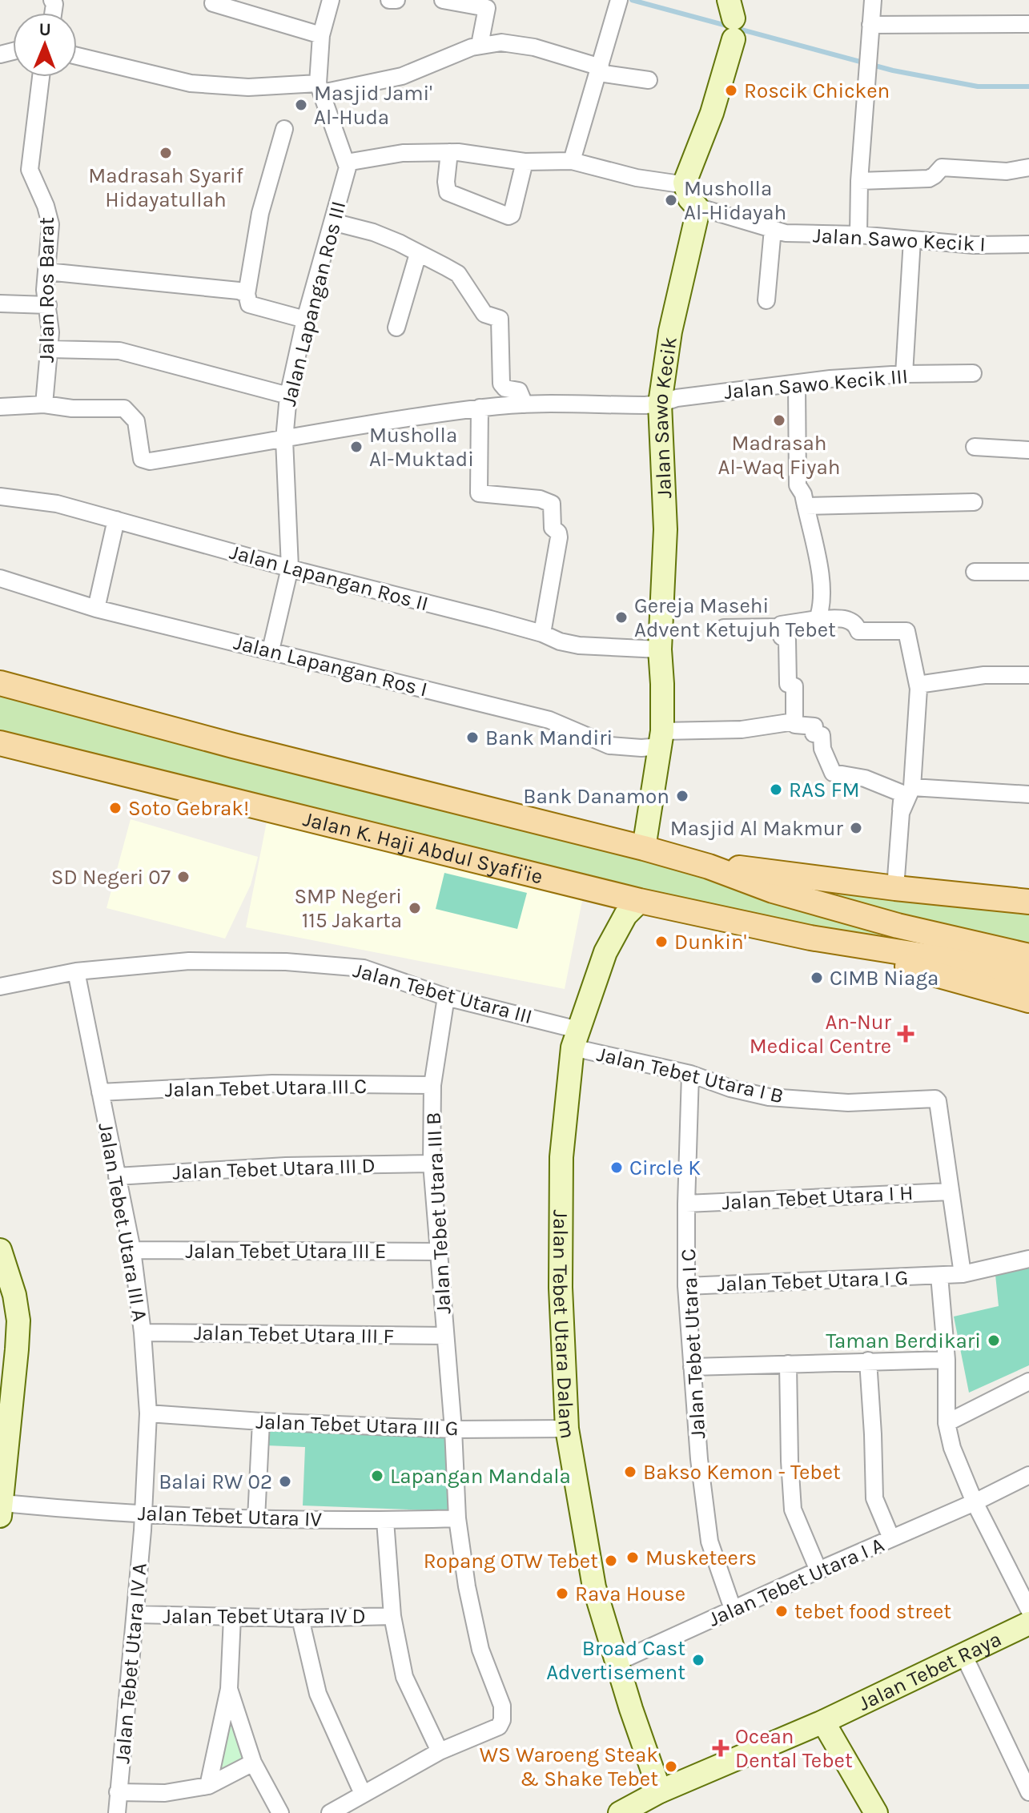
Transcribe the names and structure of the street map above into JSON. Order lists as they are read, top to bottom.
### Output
{
  "streets": {
    "main road": ["Jalan K. Haji Abdul Syafi'ie"],
    "street": [
      "Jalan Sawo Kecik I",
      "Jalan Ros Barat",
      "Jalan Lapangan Ros III",
      "Jalan Sawo Kecik III",
      "Jalan Sawo Kecik",
      "Jalan Lapangan Ros II",
      "Jalan Lapangan Ros I",
      "Jalan Tebet Utara III",
      "Jalan Tebet Utara I B",
      "Jalan Tebet Utara III C",
      "Jalan Tebet Utara III D",
      "Jalan Tebet Utara I H",
      "Jalan Tebet Utara III B",
      "Jalan Tebet Utara III A",
      "Jalan Tebet Utara III E",
      "Jalan Tebet Utara I G",
      "Jalan Tebet Utara Dalam",
      "Jalan Tebet Utara III F",
      "Jalan Tebet Utara I C",
      "Jalan Tebet Utara III G",
      "Jalan Tebet Utara IV",
      "Jalan Tebet Utara I A",
      "Jalan Tebet Utara IV D",
      "Jalan Tebet Utara IV A",
      "Jalan Tebet Raya"
    ]
  },
  "crossings": [
    ["Jalan Sawo Kecik I", "Jalan Sawo Kecik"],
    ["Jalan Ros Barat", "Jalan Sawo Kecik III"],
    ["Jalan Lapangan Ros III", "Jalan Sawo Kecik III"],
    ["Jalan Lapangan Ros III", "Jalan Lapangan Ros II"],
    ["Jalan Lapangan Ros III", "Jalan Lapangan Ros I"],
    ["Jalan Sawo Kecik III", "Jalan Sawo Kecik"],
    ["Jalan Sawo Kecik", "Jalan Lapangan Ros II"],
    ["Jalan Sawo Kecik", "Jalan Lapangan Ros I"],
    ["Jalan Sawo Kecik", "Jalan K. Haji Abdul Syafi'ie"],
    ["Jalan K. Haji Abdul Syafi'ie", "Jalan Tebet Utara Dalam"],
    ["Jalan Tebet Utara III", "Jalan Tebet Utara I B"],
    ["Jalan Tebet Utara III", "Jalan Tebet Utara III B"],
    ["Jalan Tebet Utara III", "Jalan Tebet Utara III A"],
    ["Jalan Tebet Utara III", "Jalan Tebet Utara Dalam"],
    ["Jalan Tebet Utara I B", "Jalan Tebet Utara I H"],
    ["Jalan Tebet Utara I B", "Jalan Tebet Utara I G"],
    ["Jalan Tebet Utara I B", "Jalan Tebet Utara Dalam"],
    ["Jalan Tebet Utara I B", "Jalan Tebet Utara I C"],
    ["Jalan Tebet Utara III C", "Jalan Tebet Utara III B"],
    ["Jalan Tebet Utara III C", "Jalan Tebet Utara III A"],
    ["Jalan Tebet Utara III D", "Jalan Tebet Utara III B"],
    ["Jalan Tebet Utara III D", "Jalan Tebet Utara III A"],
    ["Jalan Tebet Utara I H", "Jalan Tebet Utara I C"],
    ["Jalan Tebet Utara III B", "Jalan Tebet Utara III E"],
    ["Jalan Tebet Utara III B", "Jalan Tebet Utara III F"],
    ["Jalan Tebet Utara III B", "Jalan Tebet Utara III G"],
    ["Jalan Tebet Utara III B", "Jalan Tebet Utara IV"],
    ["Jalan Tebet Utara III A", "Jalan Tebet Utara III E"],
    ["Jalan Tebet Utara III A", "Jalan Tebet Utara III F"],
    ["Jalan Tebet Utara III A", "Jalan Tebet Utara III G"],
    ["Jalan Tebet Utara III A", "Jalan Tebet Utara IV"],
    ["Jalan Tebet Utara III A", "Jalan Tebet Utara IV A"],
    ["Jalan Tebet Utara I G", "Jalan Tebet Utara I C"],
    ["Jalan Tebet Utara Dalam", "Jalan Tebet Utara III G"],
    ["Jalan Tebet Utara Dalam", "Jalan Tebet Utara I A"],
    ["Jalan Tebet Utara Dalam", "Jalan Tebet Raya"],
    ["Jalan Tebet Utara I C", "Jalan Tebet Utara I A"],
    ["Jalan Tebet Utara IV", "Jalan Tebet Utara IV A"],
    ["Jalan Tebet Utara IV D", "Jalan Tebet Utara IV A"]
  ],
  "places": {
    "other": [
      "Roscik Chicken",
      "Masjid Jami' Al-Huda",
      "Madrasah Syarif Hidayatullah",
      "Musholla Al-Hidayah",
      "Madrasah Al-Waq Fiyah",
      "Musholla Al-Muktadi",
      "Gereja Masehi Advent Ketujuh Tebet",
      "Bank Mandiri",
      "RAS FM",
      "Bank Danamon",
      "Soto Gebrak!",
      "Masjid Al Makmur",
      "SD Negeri 07",
      "SMP Negeri 115 Jakarta",
      "Dunkin'",
      "CIMB Niaga",
      "Circle K",
      "Taman Berdikari",
      "Bakso Kemon - Tebet",
      "Lapangan Mandala",
      "Balai RW 02",
      "Musketeers",
      "Ropang OTW Tebet",
      "Rava House",
      "tebet food street",
      "Broad Cast Advertisement",
      "WS Waroeng Steak & Shake Tebet"
    ],
    "health": ["An-Nur Medical Centre", "Ocean Dental Tebet"]
  },
  "north": "top"
}
